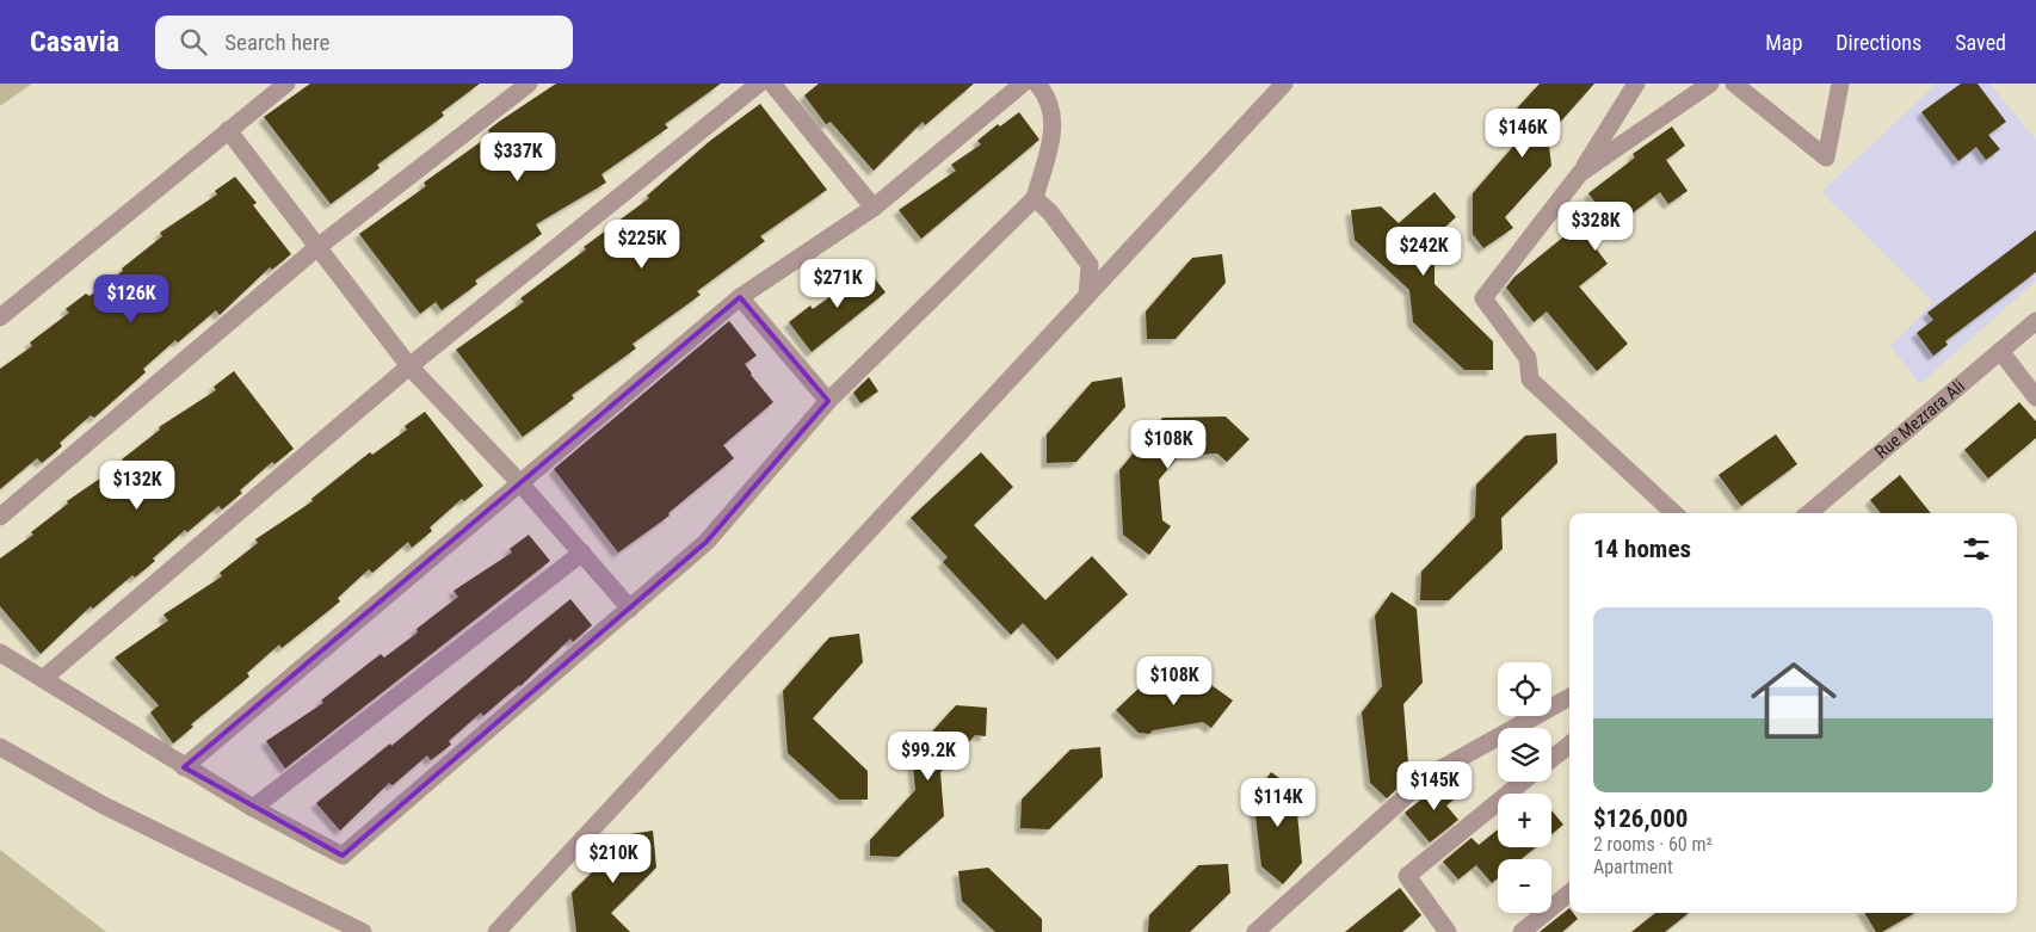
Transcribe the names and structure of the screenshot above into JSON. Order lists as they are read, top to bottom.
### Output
{
  "streets": {
    "street": ["Rue Mezrara Ali"]
  },
  "page": {
    "header": "Casavia",
    "search": "Search here",
    "nav": ["Map", "Directions", "Saved"],
    "price": [
      "$146K",
      "$337K",
      "$328K",
      "$225K",
      "$242K",
      "$271K",
      "$126K",
      "$108K",
      "$132K",
      "$108K",
      "$99.2K",
      "$145K",
      "$114K",
      "$210K"
    ],
    "heading": "14 homes",
    "list": [
      {
        "name": "$126,000",
        "note": "2 rooms · 60 m² · Apartment"
      }
    ],
    "map_buttons": ["+", "−"]
  }
}
